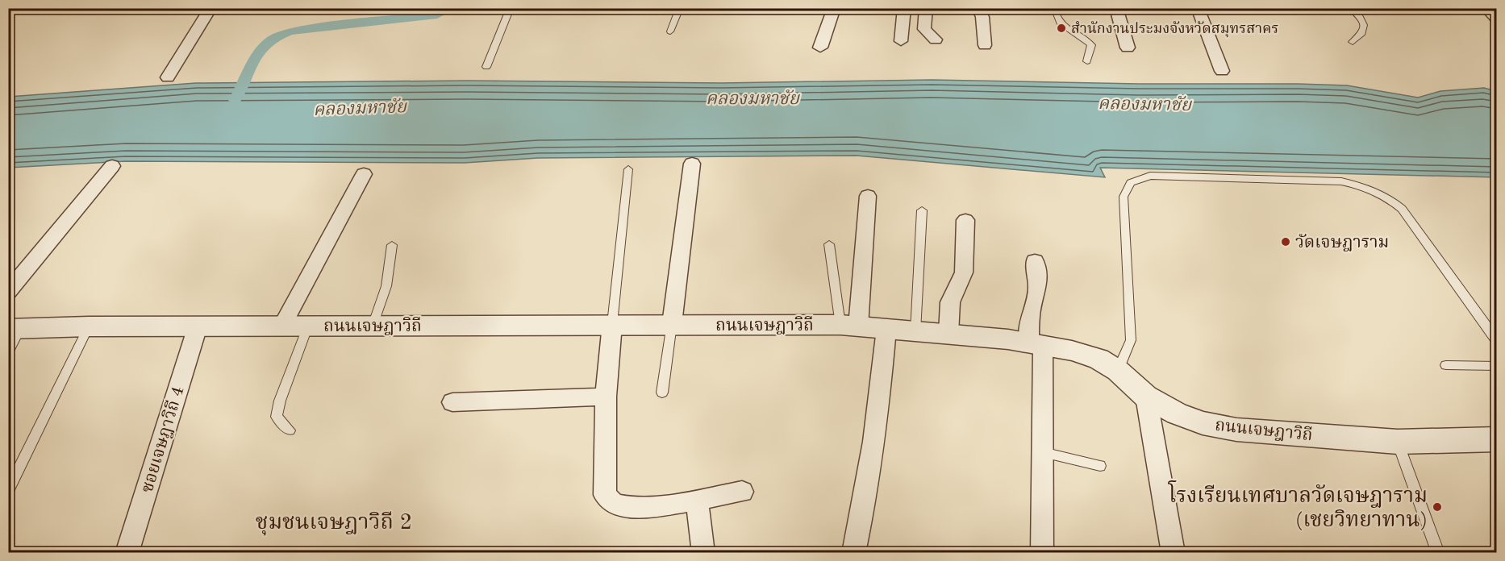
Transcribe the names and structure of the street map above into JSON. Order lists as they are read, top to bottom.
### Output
{
  "streets": {
    "street": ["ถนนเจษฎาวิถี", "ซอยเจษฎาวิถี 4"]
  },
  "crossings": [
    ["ถนนเจษฎาวิถี", "ซอยเจษฎาวิถี 4"]
  ],
  "districts": ["ชุมชนเจษฎาวิถี 2"],
  "water": ["คลองมหาชัย"],
  "places": ["สำนักงานประมงจังหวัดสมุทรสาคร", "วัดเจษฎาราม", "โรงเรียนเทศบาลวัดเจษฎาราม (เชยวิทยาทาน)"]
}
